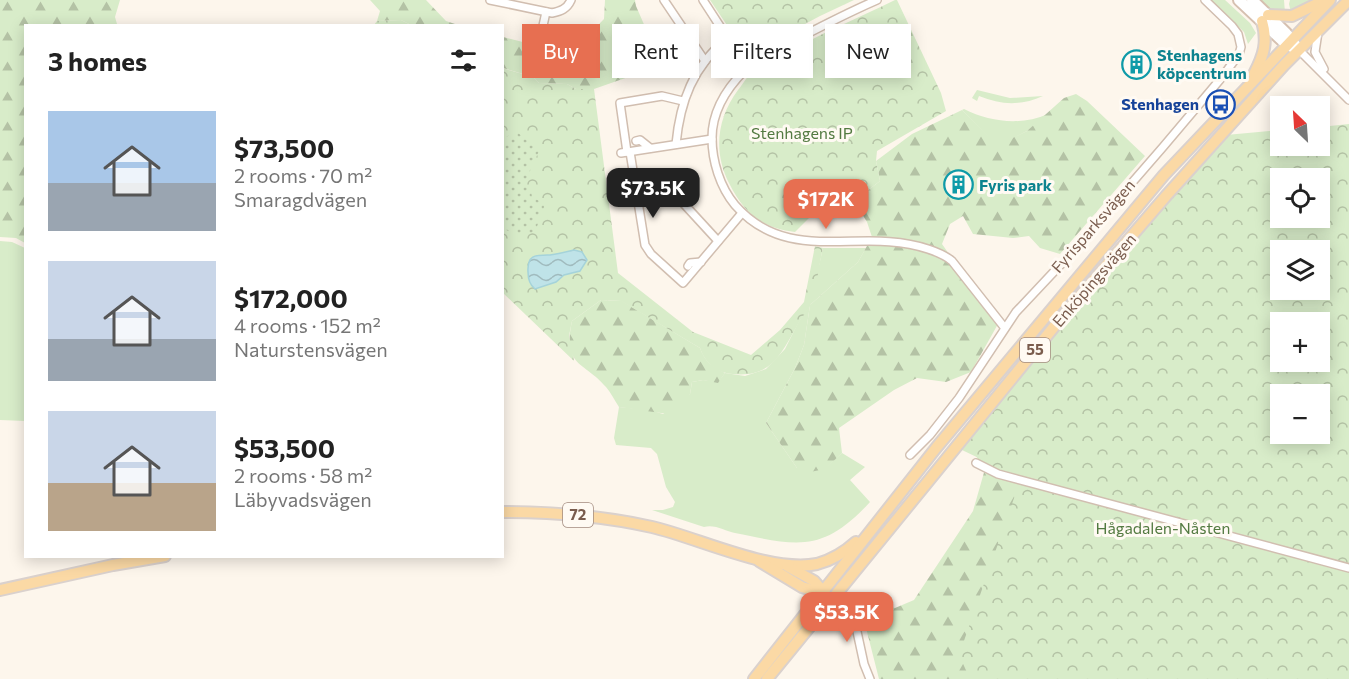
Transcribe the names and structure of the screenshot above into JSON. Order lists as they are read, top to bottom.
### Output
{
  "streets": {
    "main road": ["Enköpingsvägen", "55", "72"],
    "street": ["Fyrisparksvägen"]
  },
  "crossings": [
    ["Enköpingsvägen", "55"],
    ["Enköpingsvägen", "72"],
    ["55", "72"]
  ],
  "parks": ["Stenhagens IP", "Hågadalen-Nåsten"],
  "places": {
    "building": ["Stenhagens köpcentrum", "Fyris park"],
    "bus stop": ["Stenhagen"]
  },
  "north": "top left",
  "page": {
    "chip": [
      "Buy",
      "Rent",
      "Filters",
      "New"
    ],
    "heading": "3 homes",
    "map_buttons": ["+", "−"],
    "list": [
      {
        "name": "$73,500",
        "note": "2 rooms · 70 m² · Smaragdvägen"
      },
      {
        "name": "$172,000",
        "note": "4 rooms · 152 m² · Naturstensvägen"
      },
      {
        "name": "$53,500",
        "note": "2 rooms · 58 m² · Läbyvadsvägen"
      }
    ],
    "price": ["$73.5K", "$172K", "$53.5K"]
  }
}
